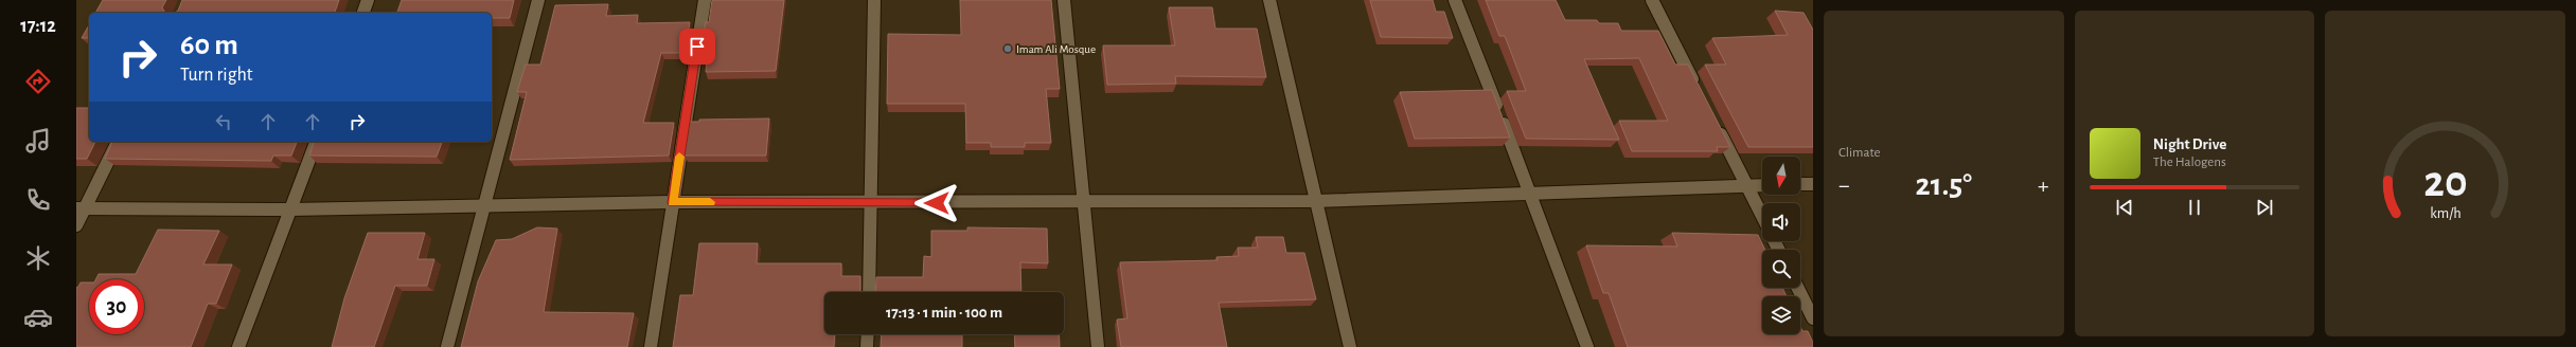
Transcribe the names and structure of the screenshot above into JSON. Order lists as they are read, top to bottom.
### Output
{
  "places": ["Imam Ali Mosque"],
  "north": "bottom",
  "page": {
    "tabs": "17:12",
    "tile": "Climate",
    "turn": ["60 m", "Turn right"],
    "song": ["Night Drive", "The Halogens"],
    "heat": ["−", "21.5°", "+"],
    "limit": "30",
    "trip": "17:13 · 1 min · 100 m",
    "gauge": ["20", "km/h"]
  }
}
